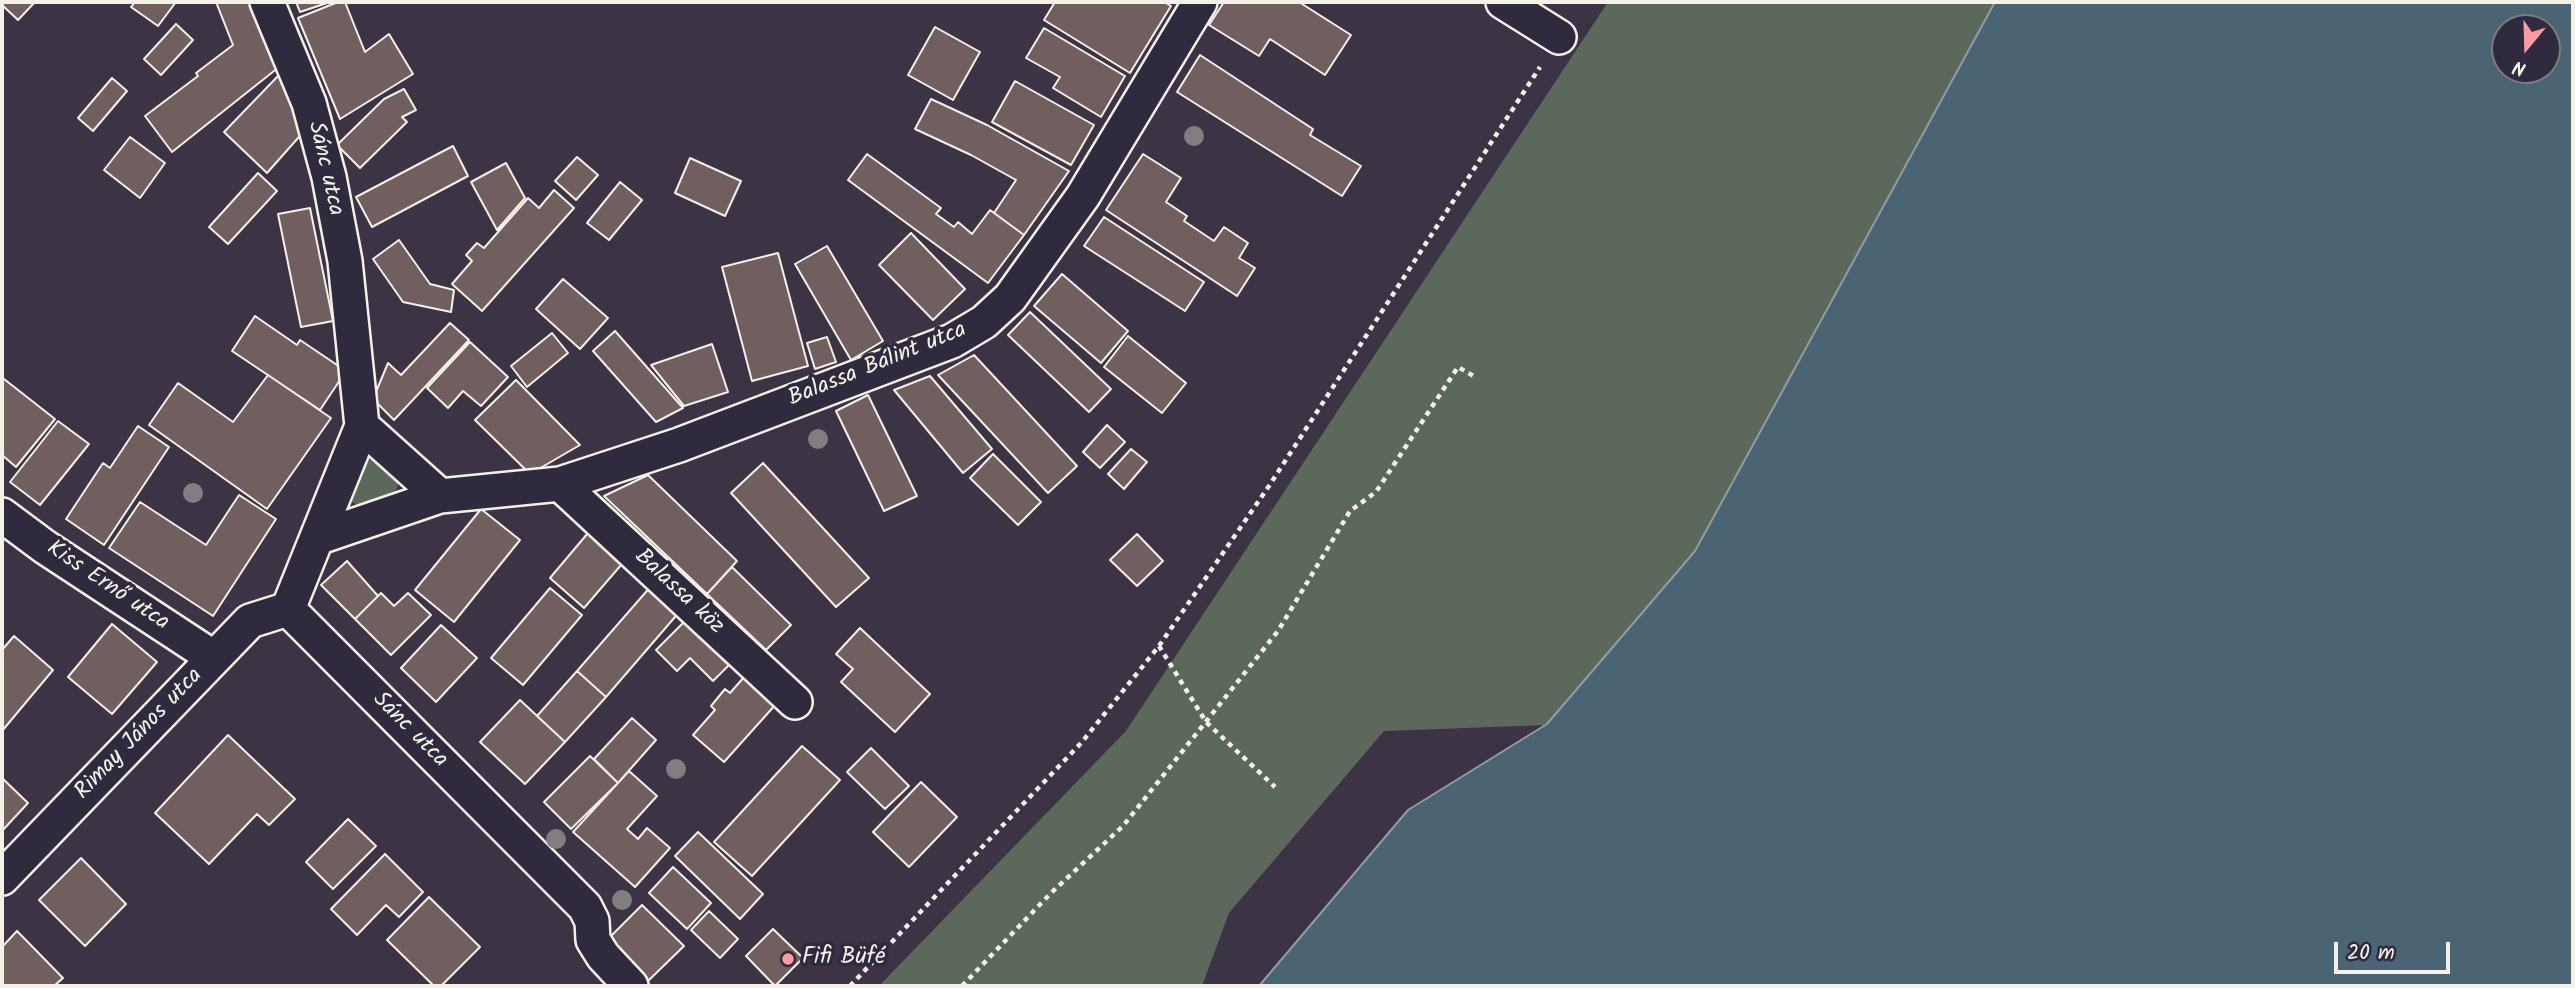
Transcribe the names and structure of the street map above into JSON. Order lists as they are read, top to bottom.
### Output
{
  "streets": {
    "street": [
      "Sánc utca",
      "Balassa Bálint utca",
      "Kiss Ernő utca",
      "Balassa köz",
      "Rimay János utca"
    ]
  },
  "crossings": [
    ["Sánc utca", "Rimay János utca"],
    ["Balassa Bálint utca", "Balassa köz"],
    ["Kiss Ernő utca", "Rimay János utca"]
  ],
  "places": ["Fifi Büfé"],
  "scale_bar": "20 m",
  "north": "bottom"
}
